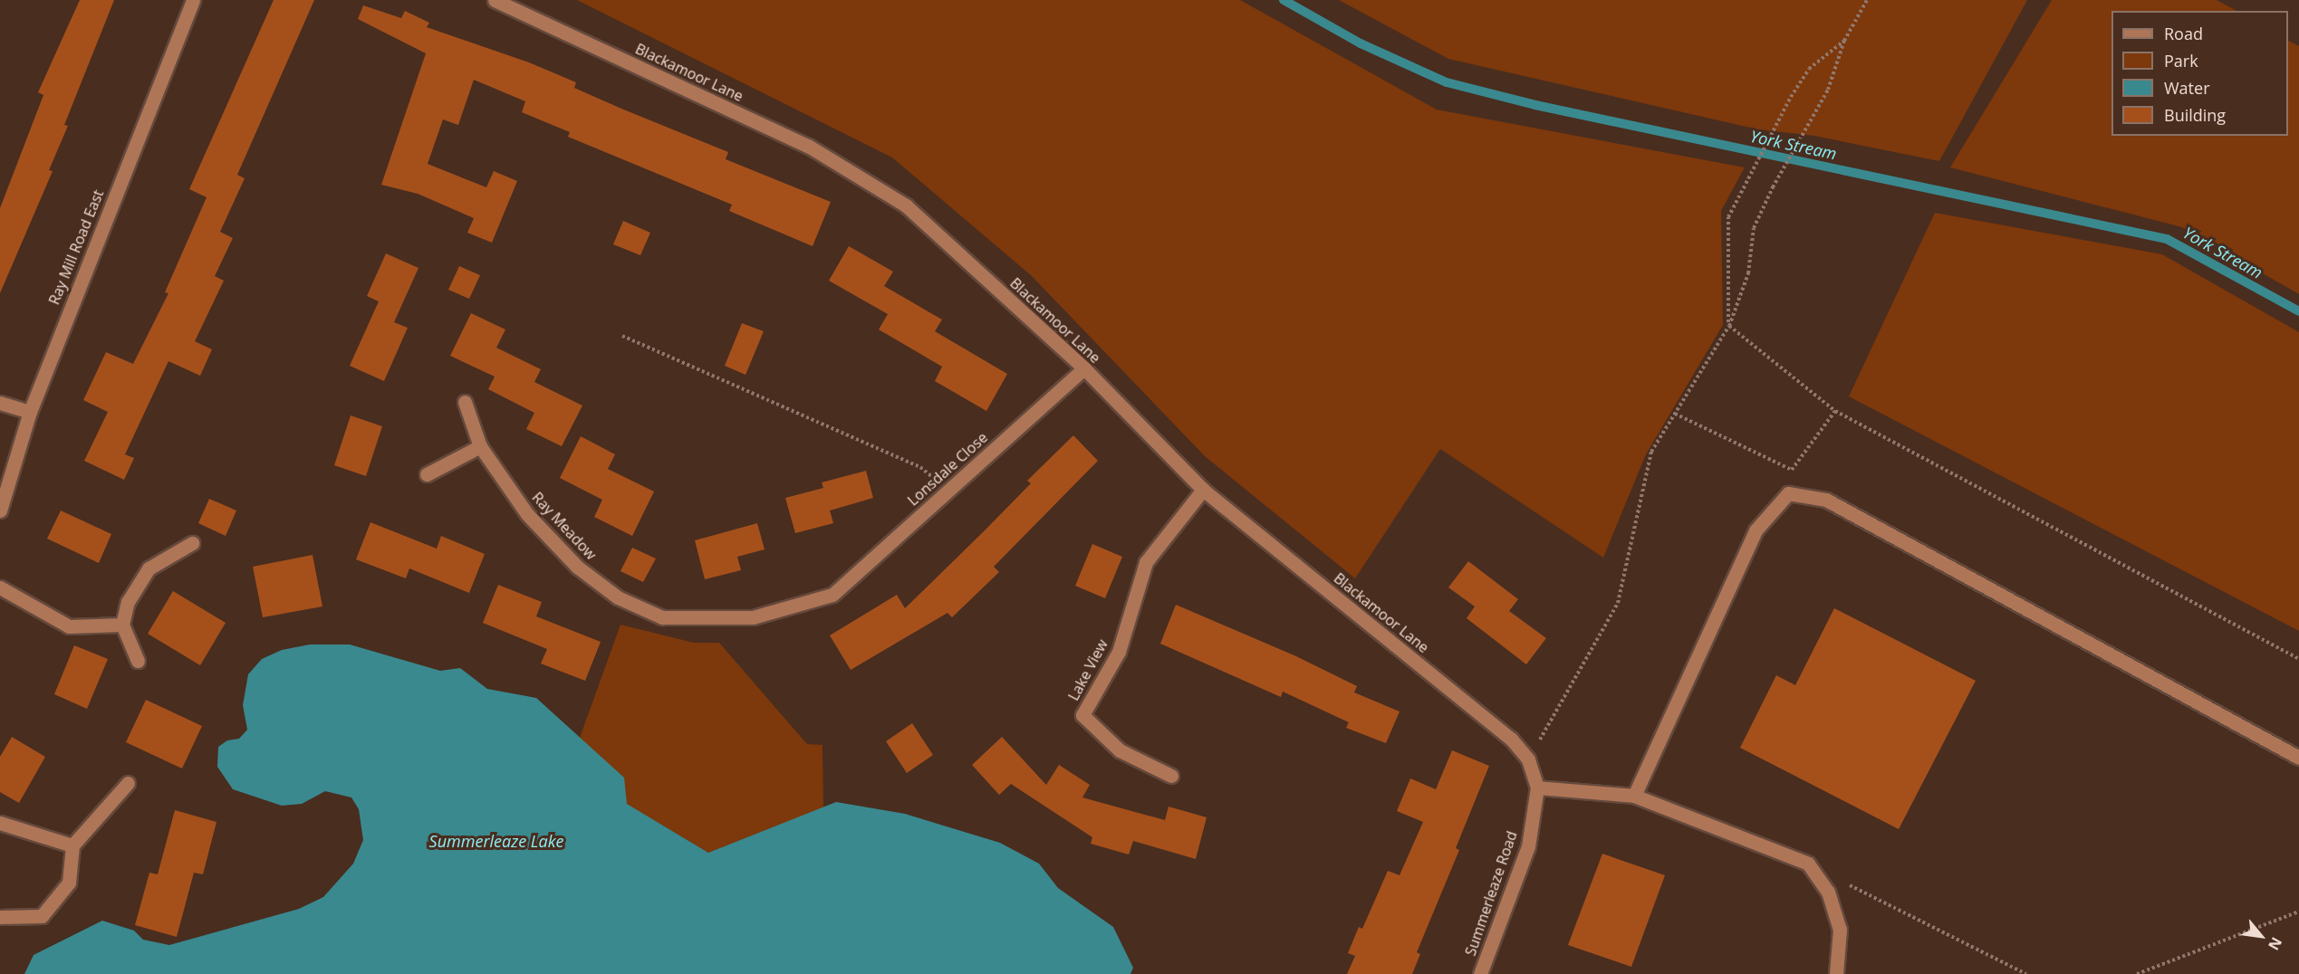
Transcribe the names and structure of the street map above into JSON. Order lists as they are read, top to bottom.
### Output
{
  "streets": {
    "street": [
      "Blackamoor Lane",
      "Ray Mill Road East",
      "Lonsdale Close",
      "Ray Meadow",
      "Lake View",
      "Summerleaze Road"
    ]
  },
  "crossings": [
    ["Blackamoor Lane", "Lonsdale Close"],
    ["Blackamoor Lane", "Lake View"],
    ["Blackamoor Lane", "Summerleaze Road"],
    ["Lonsdale Close", "Ray Meadow"]
  ],
  "water": ["York Stream", "Summerleaze Lake"],
  "legend": [
    "Road",
    "Park",
    "Water",
    "Building"
  ],
  "north": "bottom right"
}
